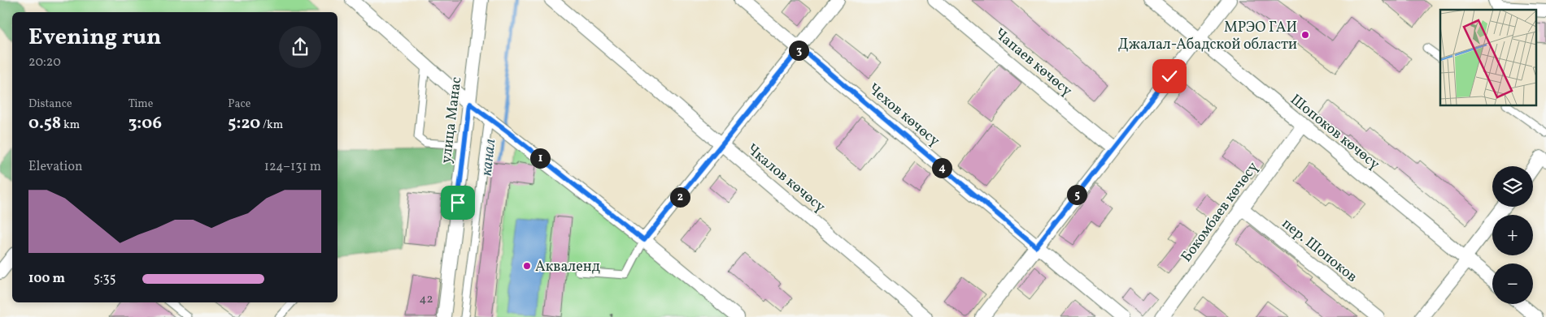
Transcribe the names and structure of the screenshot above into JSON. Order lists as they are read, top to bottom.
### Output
{
  "streets": {
    "street": [
      "Чапаев көчөсү",
      "Чехов көчөсү",
      "улица Манас",
      "Шопоков көчөсү",
      "Чкалов көчөсү",
      "Бокомбаев көчөсү",
      "пер. Шопоков"
    ]
  },
  "crossings": [
    ["Шопоков көчөсү", "Бокомбаев көчөсү"],
    ["Бокомбаев көчөсү", "пер. Шопоков"]
  ],
  "water": ["канал"],
  "places": ["МРЭО ГАИ Джалал-Абадской области", "Акваленд"],
  "house_numbers": ["42"],
  "page": {
    "heading": ["Evening run", "20:20"],
    "pins": [
      "3",
      "1",
      "4",
      "5",
      "2"
    ],
    "stats": [
      ["Distance", "0.58 km"],
      ["Time", "3:06"],
      ["Pace", "5:20 /km"]
    ],
    "chart": ["Elevation", "124–131 m"],
    "map_buttons": ["+", "−"],
    "list": [
      {
        "name": "100 m",
        "note": "5:35"
      }
    ]
  }
}
